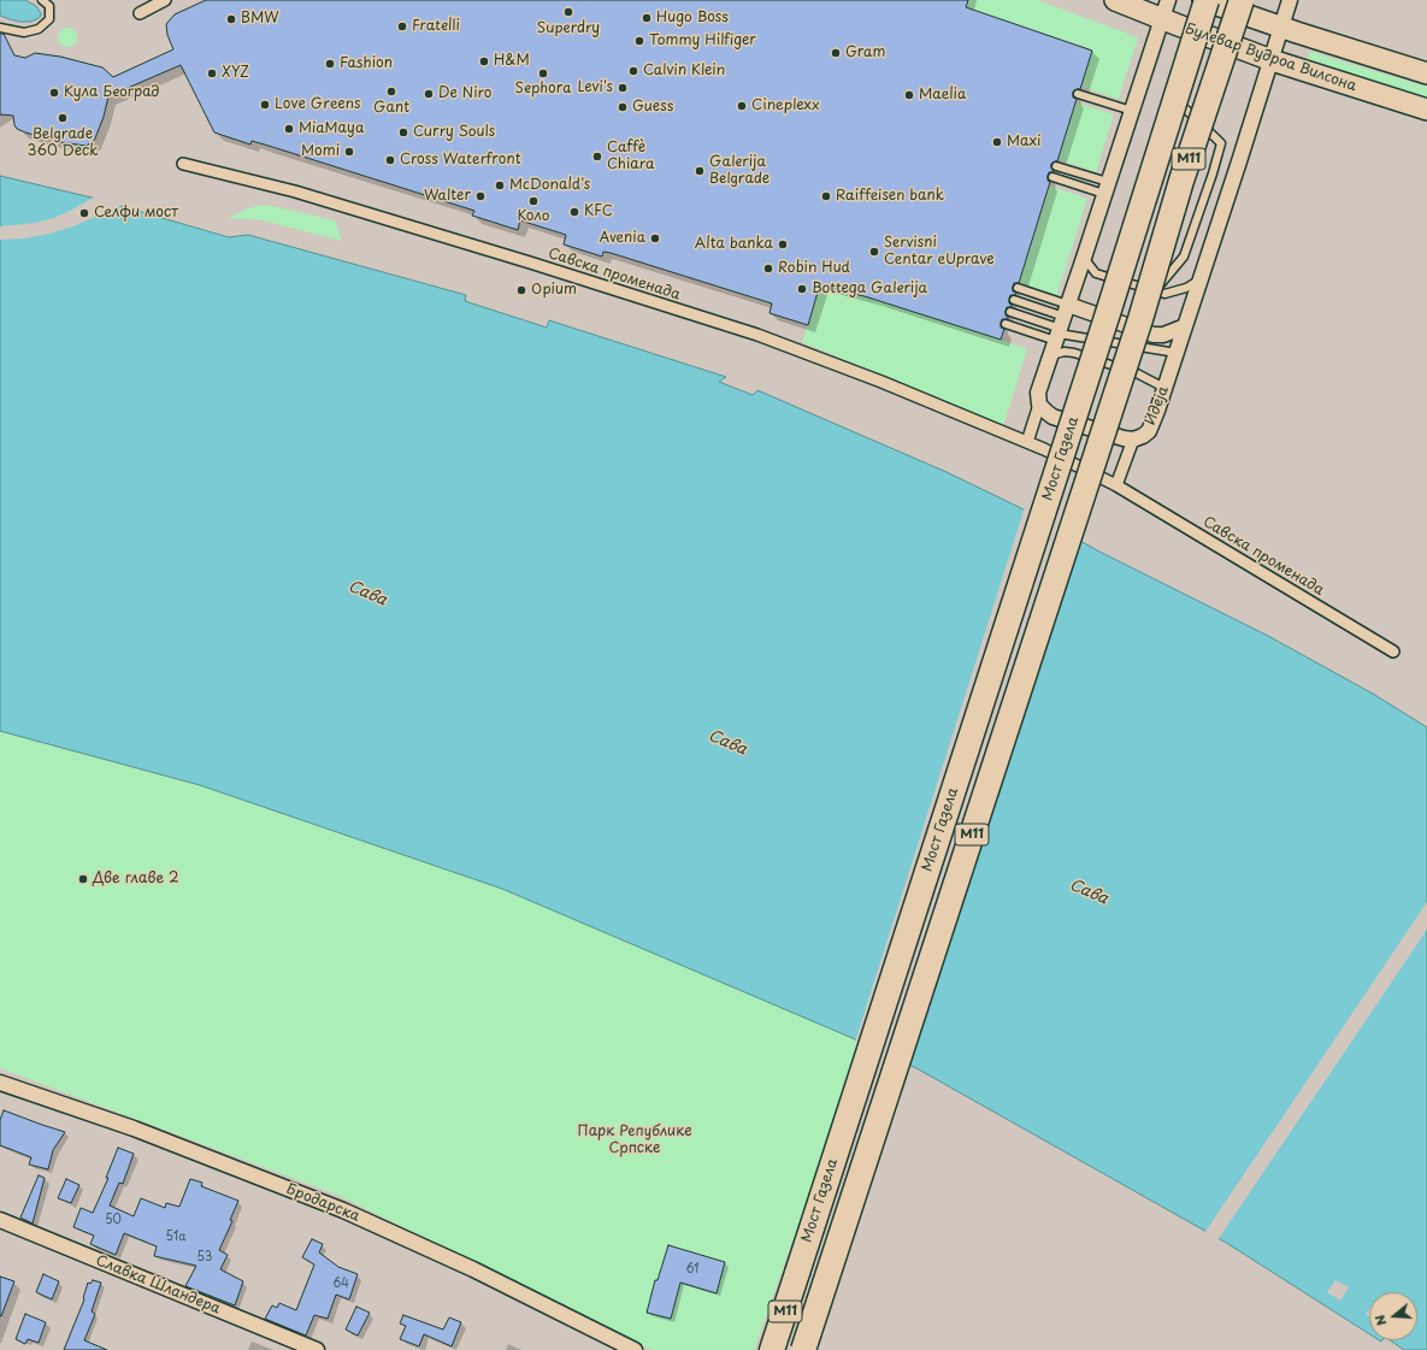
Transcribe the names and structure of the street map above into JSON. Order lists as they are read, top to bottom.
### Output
{
  "streets": {
    "highway": ["M11", "Мост Газела"],
    "main road": ["Булевар Вудроа Вилсона"],
    "street": [
      "Савска променада",
      "Идеја",
      "Бродарска",
      "Славка Шландера"
    ]
  },
  "crossings": [
    ["Булевар Вудроа Вилсона", "Идеја"]
  ],
  "water": ["Сава"],
  "parks": ["Парк Републике Српске"],
  "places": [
    "Superdry",
    "Hugo Boss",
    "BMW",
    "Fratelli",
    "Tommy Hilfiger",
    "Gram",
    "H&M",
    "Fashion",
    "Calvin Klein",
    "XYZ",
    "Sephora",
    "Levi's",
    "Gant",
    "Кула Београд",
    "De Niro",
    "Maelia",
    "Love Greens",
    "Cineplexx",
    "Guess",
    "Belgrade 360 Deck",
    "MiaMaya",
    "Curry Souls",
    "Maxi",
    "Momi",
    "Caffè Chiara",
    "Cross Waterfront",
    "Galerija Belgrade",
    "McDonald's",
    "Walter",
    "Raiffeisen bank",
    "Коло",
    "KFC",
    "Селфи мост",
    "Avenia",
    "Alta banka",
    "Servisni Centar eUprave",
    "Robin Hud",
    "Bottega Galerija",
    "Opium",
    "Две главе 2"
  ],
  "house_numbers": [
    "50",
    "51a",
    "53",
    "61",
    "64"
  ],
  "north": "left"
}
